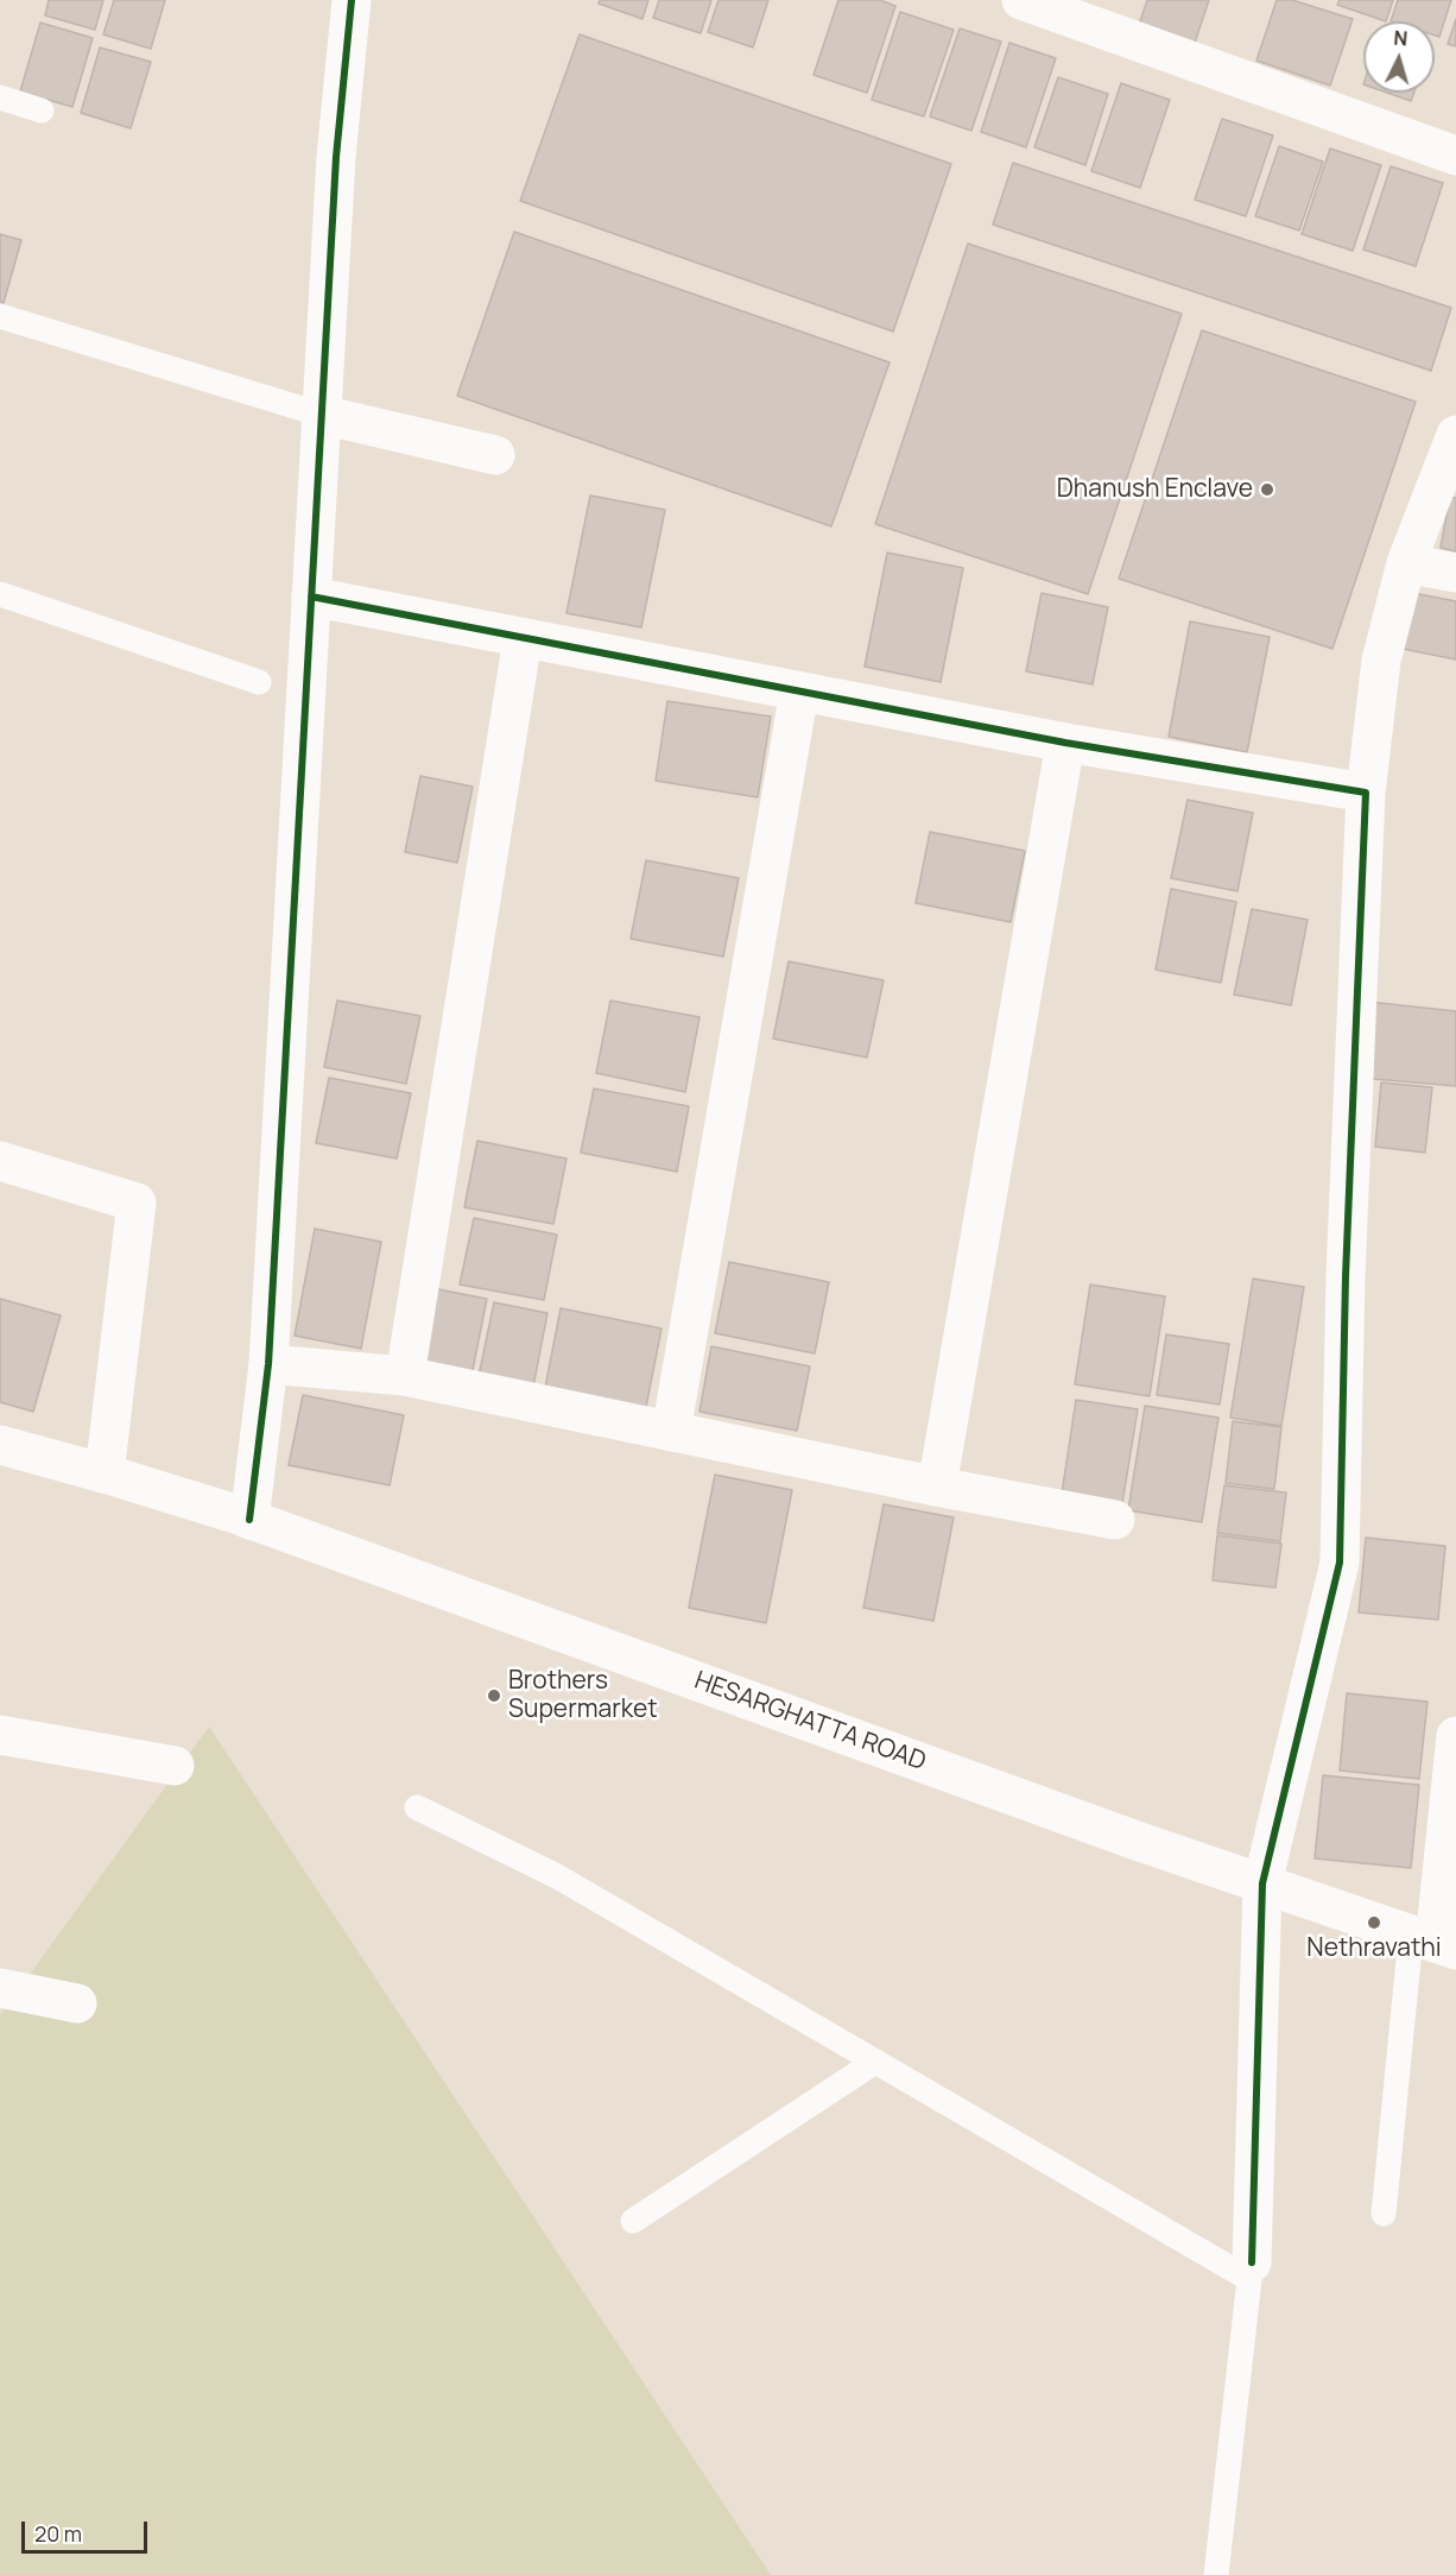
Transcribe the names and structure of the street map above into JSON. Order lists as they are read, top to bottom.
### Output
{
  "streets": {
    "street": ["HESARGHATTA ROAD"]
  },
  "places": ["Dhanush Enclave", "Brothers Supermarket", "Nethravathi"],
  "scale_bar": "20 m",
  "north": "top"
}
